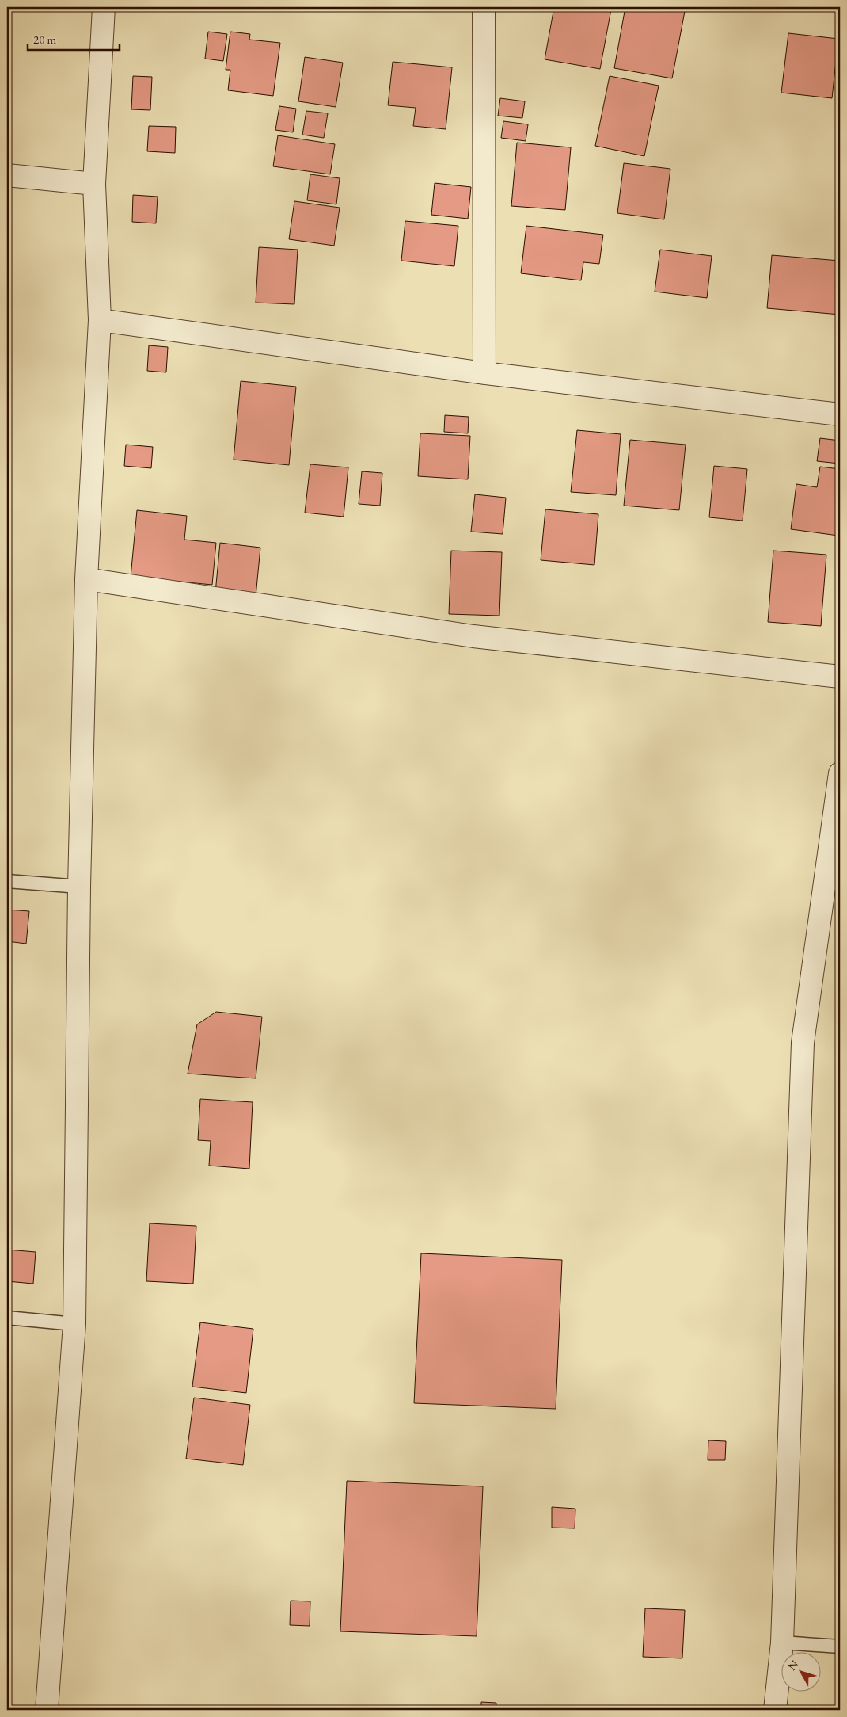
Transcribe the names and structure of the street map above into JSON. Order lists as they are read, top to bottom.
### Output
{
  "scale_bar": "20 m",
  "north": "top left"
}
